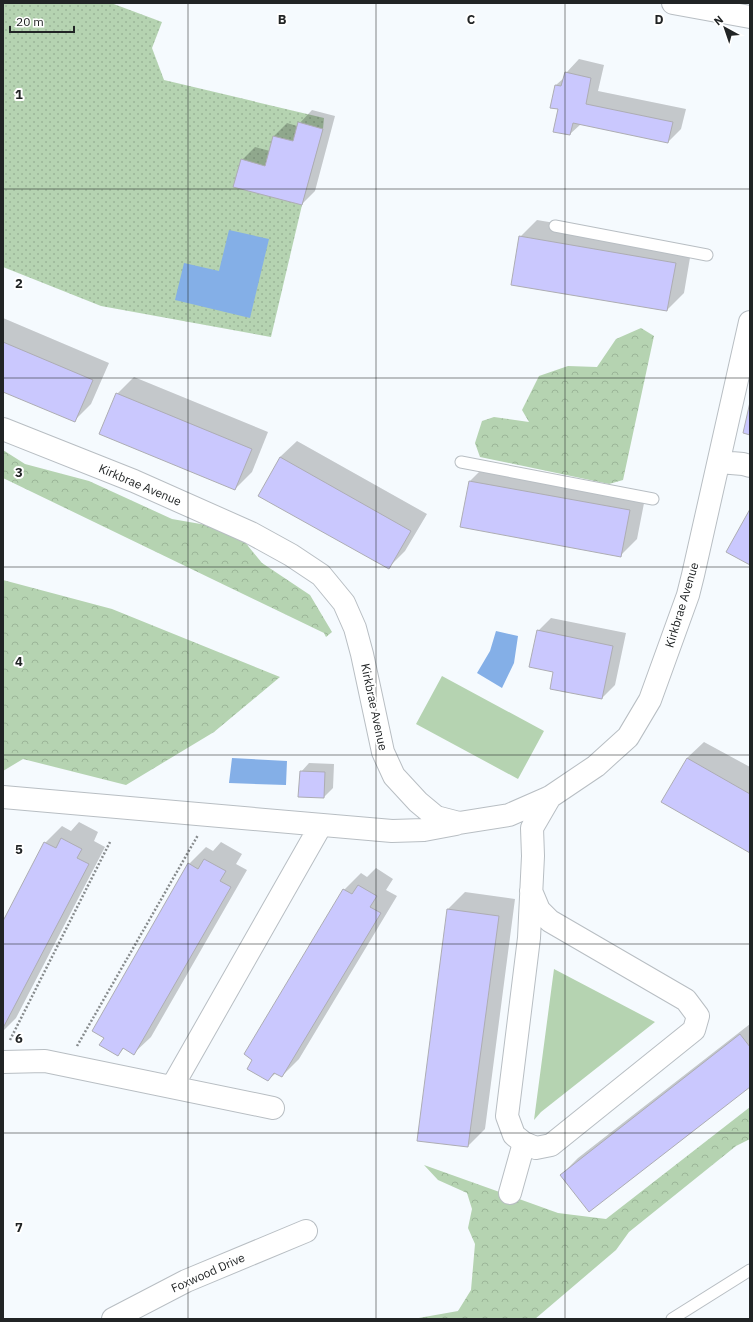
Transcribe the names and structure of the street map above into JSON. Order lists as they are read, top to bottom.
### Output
{
  "streets": {
    "street": ["Kirkbrae Avenue", "Foxwood Drive"]
  },
  "scale_bar": "20 m",
  "north": "top left",
  "grid": {
    "columns": ["B", "C", "D"],
    "rows": [
      "1",
      "2",
      "3",
      "4",
      "5",
      "6",
      "7"
    ]
  }
}
